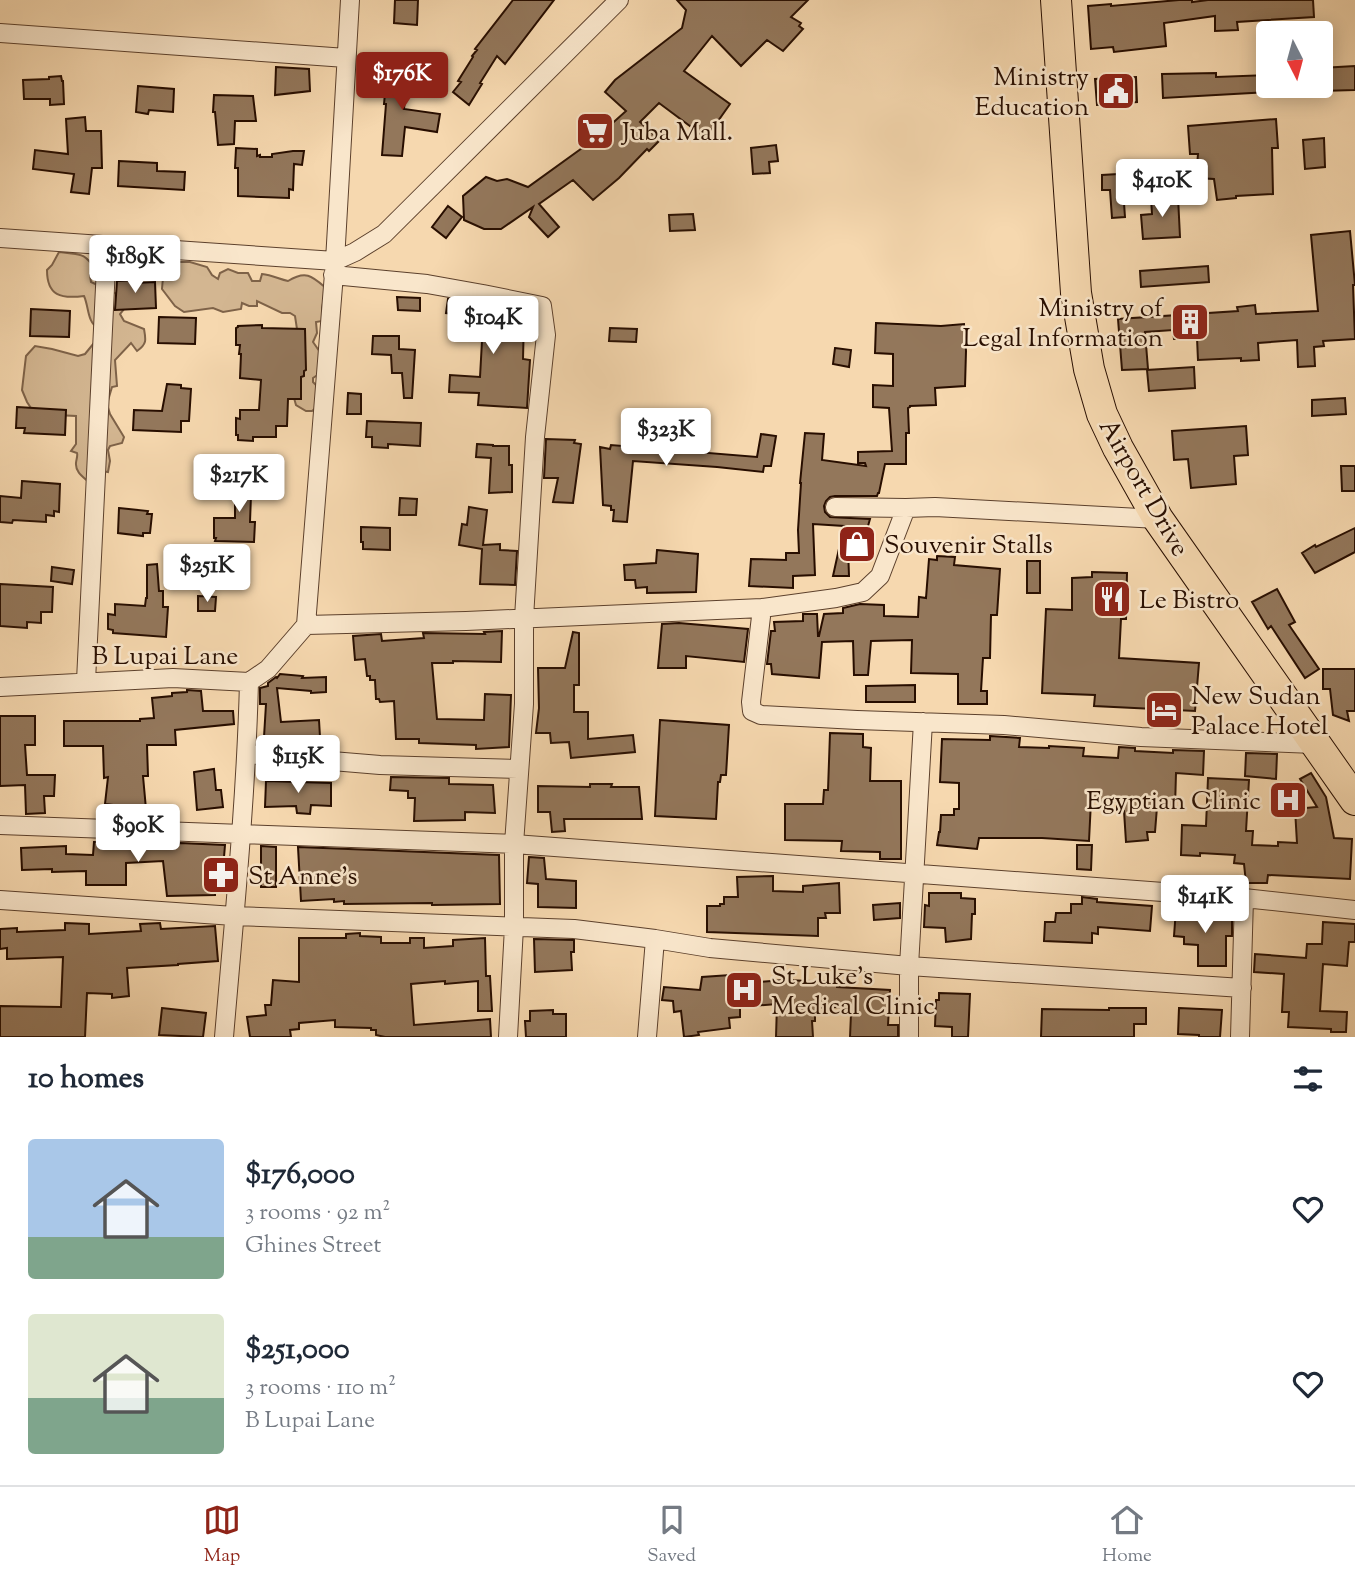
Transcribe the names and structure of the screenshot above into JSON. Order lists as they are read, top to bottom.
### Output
{
  "streets": {
    "main road": ["Airport Drive"],
    "street": ["B Lupai Lane"]
  },
  "places": {
    "public building": ["Ministry Education"],
    "supermarket": ["Juba Mall."],
    "building": ["Ministry of Legal Information"],
    "shop": ["Souvenir Stalls"],
    "restaurant": ["Le Bistro"],
    "hotel": ["New Sudan Palace Hotel"],
    "hospital": ["Egyptian Clinic", "St Luke's Medical Clinic"],
    "pharmacy": ["St Anne's"]
  },
  "north": "bottom",
  "page": {
    "price": [
      "$176K",
      "$410K",
      "$189K",
      "$104K",
      "$323K",
      "$217K",
      "$251K",
      "$115K",
      "$90K",
      "$141K"
    ],
    "heading": "10 homes",
    "list": [
      {
        "name": "$176,000",
        "note": "3 rooms · 92 m² · Ghines Street"
      },
      {
        "name": "$251,000",
        "note": "3 rooms · 110 m² · B Lupai Lane"
      }
    ],
    "tabs": ["Map", "Saved", "Home"]
  }
}
